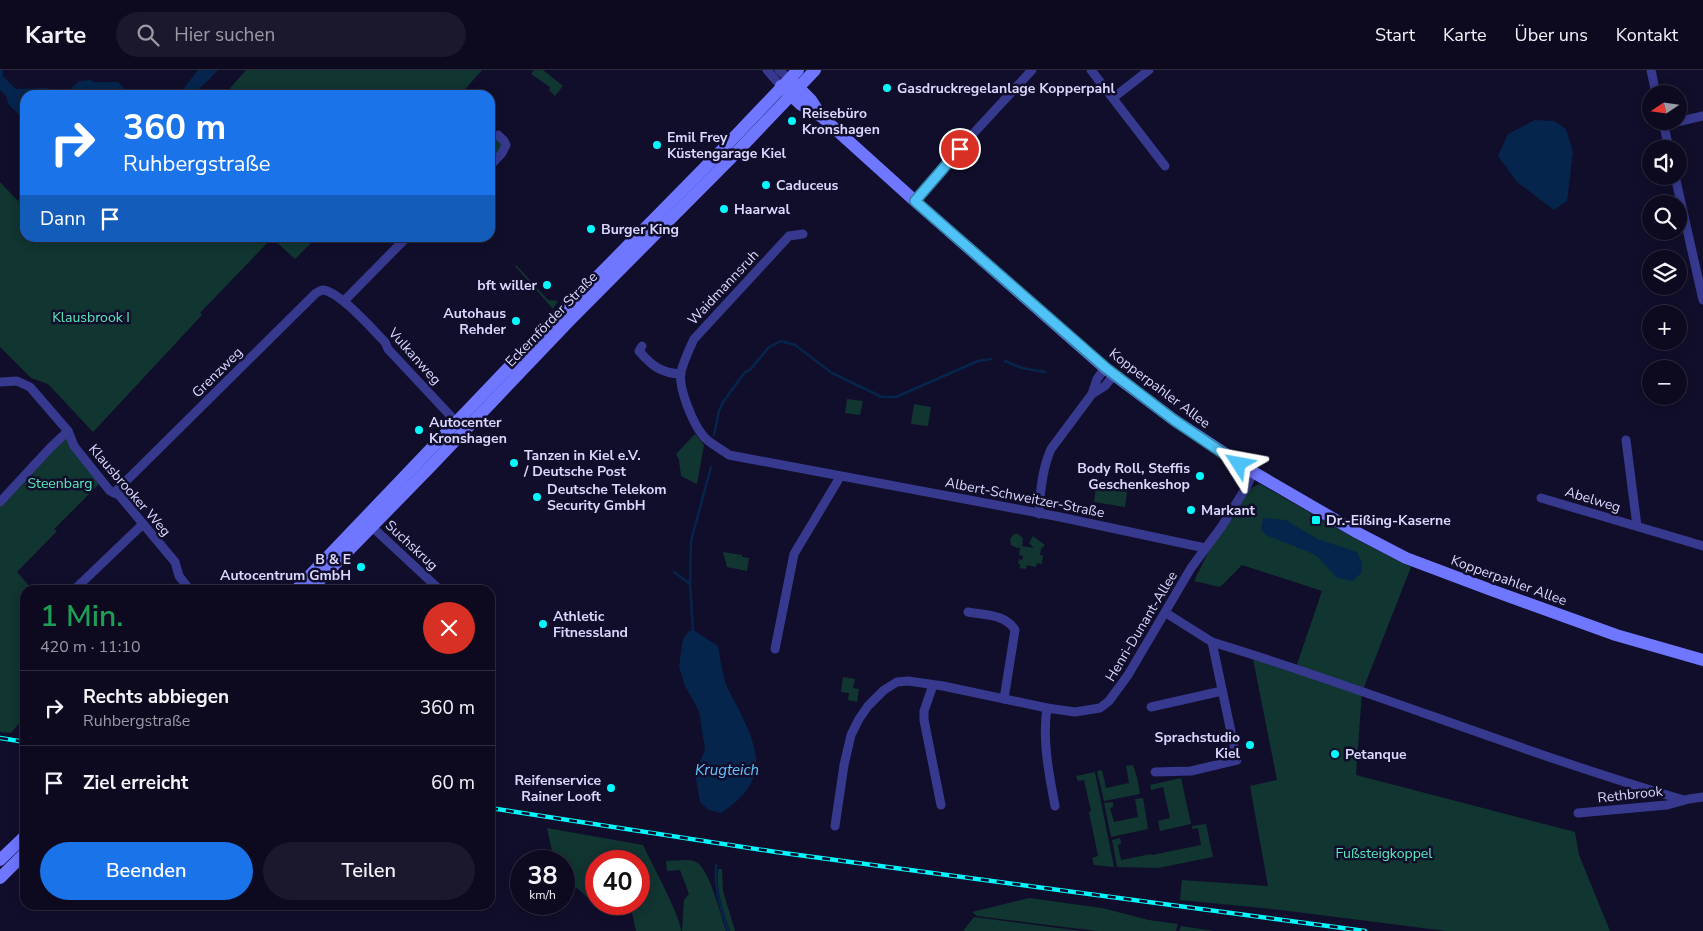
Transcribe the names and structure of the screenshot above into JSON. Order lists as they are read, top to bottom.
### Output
{
  "streets": {
    "street": [
      "Waidmannsruh",
      "Eckernförder Straße",
      "Vulkanweg",
      "Grenzweg",
      "Kopperpahler Allee",
      "Klausbrooker Weg",
      "Albert-Schweitzer-Straße",
      "Abelweg",
      "Suchskrug",
      "Henri-Dunant-Allee",
      "Rethbrook"
    ]
  },
  "crossings": [
    ["Waidmannsruh", "Albert-Schweitzer-Straße"],
    ["Eckernförder Straße", "Vulkanweg"],
    ["Eckernförder Straße", "Kopperpahler Allee"],
    ["Eckernförder Straße", "Suchskrug"],
    ["Vulkanweg", "Grenzweg"],
    ["Grenzweg", "Klausbrooker Weg"],
    ["Kopperpahler Allee", "Henri-Dunant-Allee"],
    ["Albert-Schweitzer-Straße", "Henri-Dunant-Allee"]
  ],
  "water": ["Krugteich"],
  "parks": ["Klausbrook I", "Steenbarg", "Fußsteigkoppel"],
  "places": {
    "other": [
      "Gasdruckregelanlage Kopperpahl",
      "Reisebüro Kronshagen",
      "Emil Frey Küstengarage Kiel",
      "Caduceus",
      "Haarwal",
      "Burger King",
      "bft willer",
      "Autohaus Rehder",
      "Autocenter Kronshagen",
      "Tanzen in Kiel e.V. / Deutsche Post",
      "Body Roll, Steffis Geschenkeshop",
      "Deutsche Telekom Security GmbH",
      "Markant",
      "B & E Autocentrum GmbH",
      "Athletic Fitnessland",
      "Sprachstudio Kiel",
      "Petanque",
      "Reifenservice Rainer Looft"
    ],
    "transit": ["Dr.-Eißing-Kaserne"]
  },
  "north": "left",
  "page": {
    "header": "Karte",
    "search": "Hier suchen",
    "nav": [
      "Start",
      "Karte",
      "Über uns",
      "Kontakt"
    ],
    "map_buttons": ["+", "−"],
    "turn": ["360 m", "Ruhbergstraße"],
    "then": "Dann",
    "heading": ["1 Min.", "420 m · 11:10"],
    "list": [
      {
        "name": "Rechts abbiegen",
        "note": "Ruhbergstraße",
        "value": "360 m"
      },
      {
        "name": "Ziel erreicht",
        "value": "60 m"
      }
    ],
    "buttons": ["Beenden", "Teilen"],
    "speed": "38 km/h",
    "limit": "40"
  }
}
